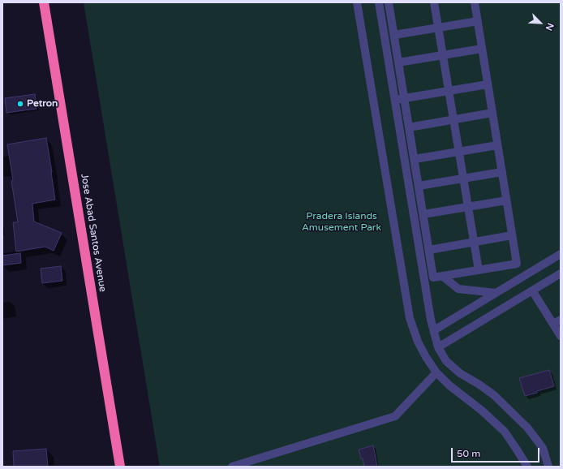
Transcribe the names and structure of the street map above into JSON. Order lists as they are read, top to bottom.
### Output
{
  "streets": {
    "highway": ["Jose Abad Santos Avenue"]
  },
  "parks": ["Pradera Islands Amusement Park"],
  "places": ["Petron"],
  "scale_bar": "50 m",
  "north": "bottom right"
}
